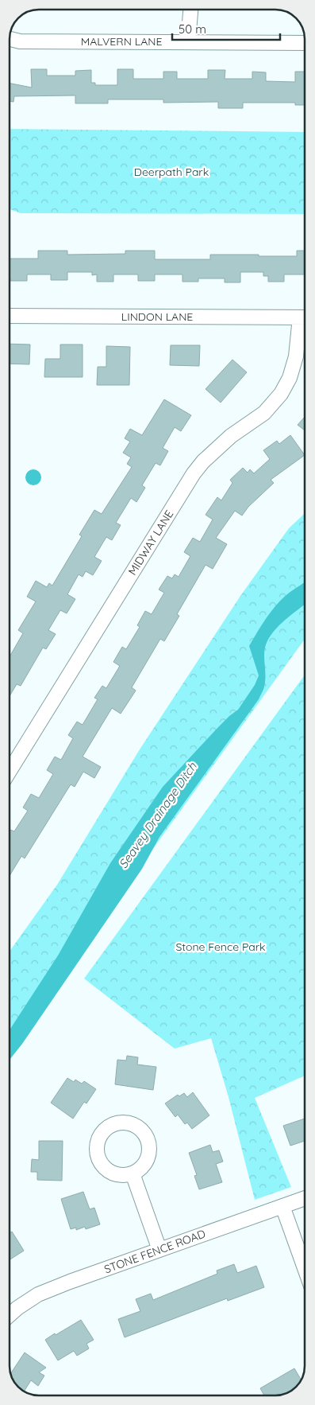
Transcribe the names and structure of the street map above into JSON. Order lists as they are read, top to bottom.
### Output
{
  "streets": {
    "street": [
      "MALVERN LANE",
      "LINDON LANE",
      "MIDWAY LANE",
      "STONE FENCE ROAD"
    ]
  },
  "water": ["Seavey Drainage Ditch"],
  "parks": ["Deerpath Park", "Stone Fence Park"],
  "scale_bar": "50 m"
}
